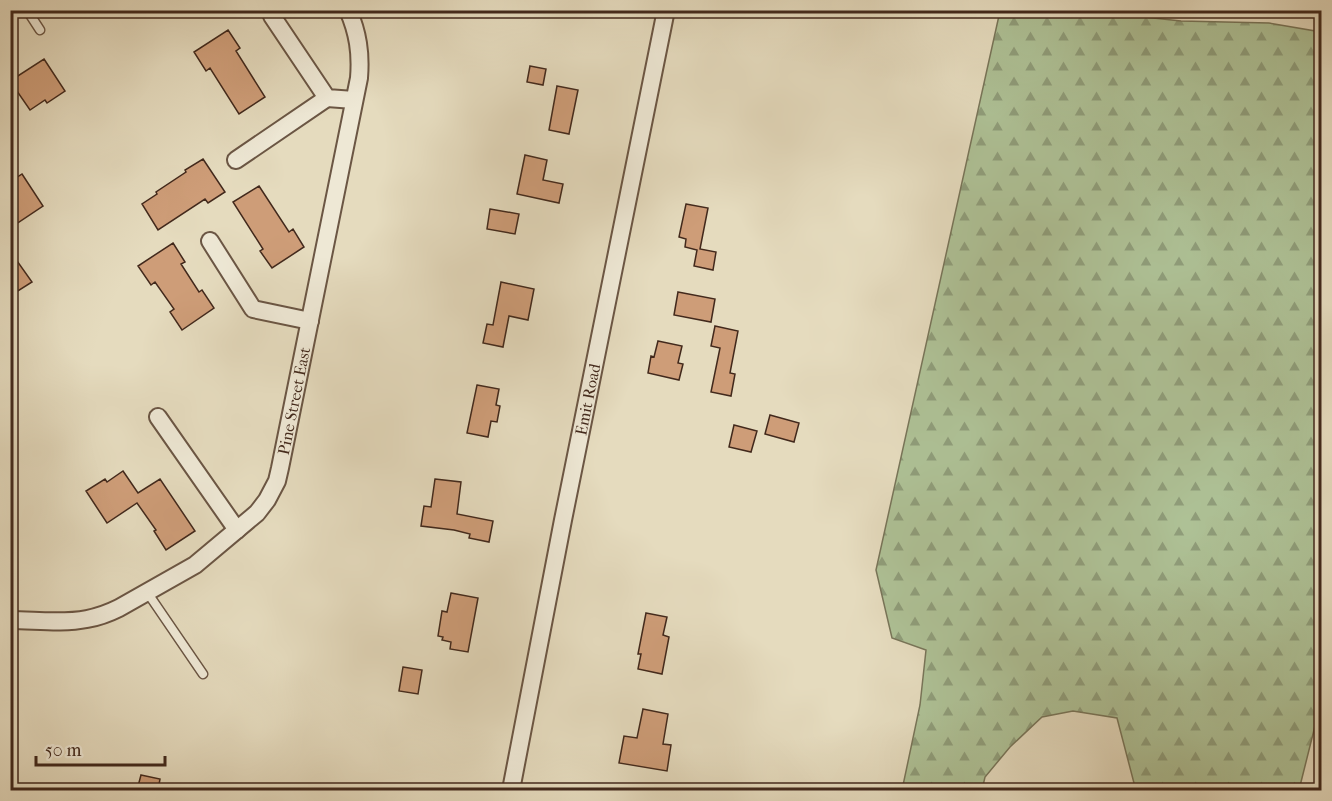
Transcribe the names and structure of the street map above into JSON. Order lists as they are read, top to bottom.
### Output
{
  "streets": {
    "street": ["Emit Road", "Pine Street East"]
  },
  "scale_bar": "50 m"
}
